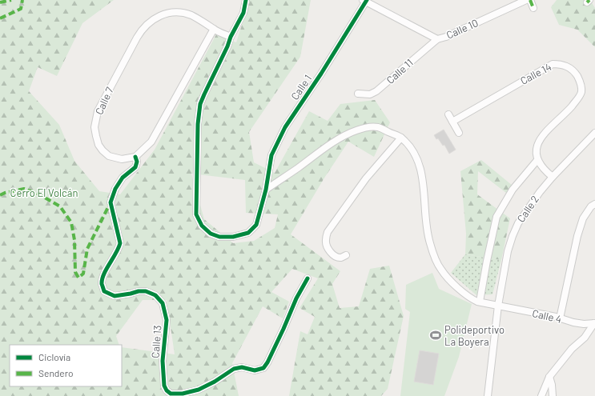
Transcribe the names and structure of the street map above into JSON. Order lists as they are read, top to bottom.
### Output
{
  "streets": {
    "street": [
      "Calle 10",
      "Calle 11",
      "Calle 14",
      "Calle 1",
      "Calle 7",
      "Calle 2",
      "Calle 4",
      "Calle 13"
    ]
  },
  "crossings": [
    ["Calle 10", "Calle 11"],
    ["Calle 10", "Calle 1"],
    ["Calle 1", "Calle 7"],
    ["Calle 7", "Calle 13"],
    ["Calle 2", "Calle 4"]
  ],
  "parks": ["Cerro El Volcán"],
  "places": {
    "sports": ["Polideportivo La Boyera"]
  },
  "legend": ["Ciclovía", "Sendero"]
}
